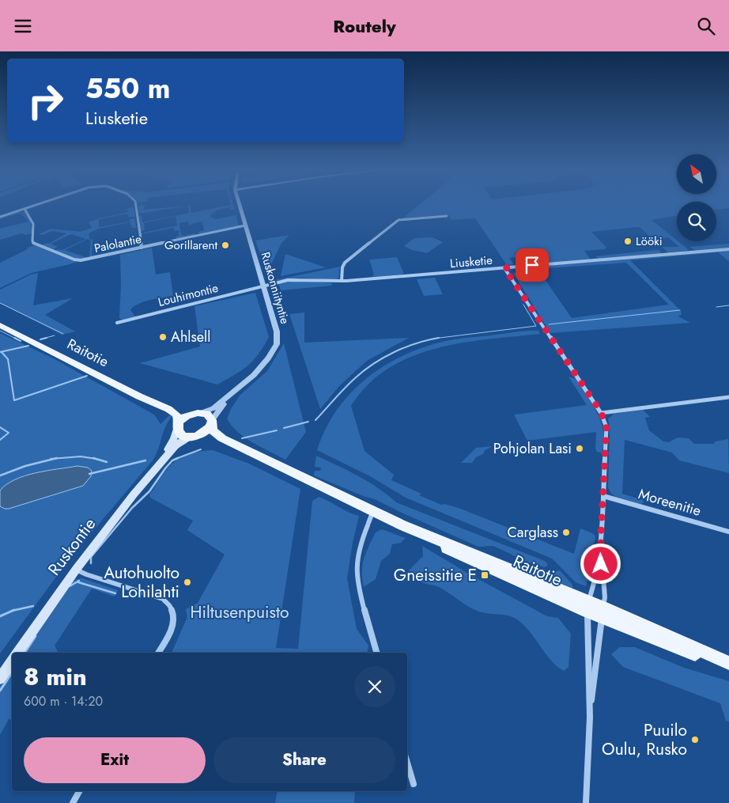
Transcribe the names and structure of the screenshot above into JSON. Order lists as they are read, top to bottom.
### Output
{
  "streets": {
    "main road": ["Raitotie", "Ruskontie"],
    "street": [
      "Palolantie",
      "Liusketie",
      "Ruskonniityntie",
      "Louhimontie",
      "Moreenitie"
    ]
  },
  "crossings": [
    ["Palolantie", "Ruskonniityntie"],
    ["Liusketie", "Ruskonniityntie"],
    ["Liusketie", "Louhimontie"],
    ["Ruskonniityntie", "Louhimontie"],
    ["Ruskonniityntie", "Raitotie"],
    ["Ruskonniityntie", "Ruskontie"],
    ["Raitotie", "Ruskontie"]
  ],
  "parks": ["Hiltusenpuisto"],
  "places": {
    "other": [
      "Lööki",
      "Gorillarent",
      "Ahlsell",
      "Pohjolan Lasi",
      "Carglass",
      "Autohuolto Lohilahti",
      "Puuilo Oulu, Rusko"
    ],
    "transit": ["Gneissitie E"]
  },
  "north": "top left",
  "page": {
    "header": "Routely",
    "turn": ["550 m", "Liusketie"],
    "heading": ["8 min", "600 m · 14:20"],
    "buttons": ["Exit", "Share"]
  }
}
